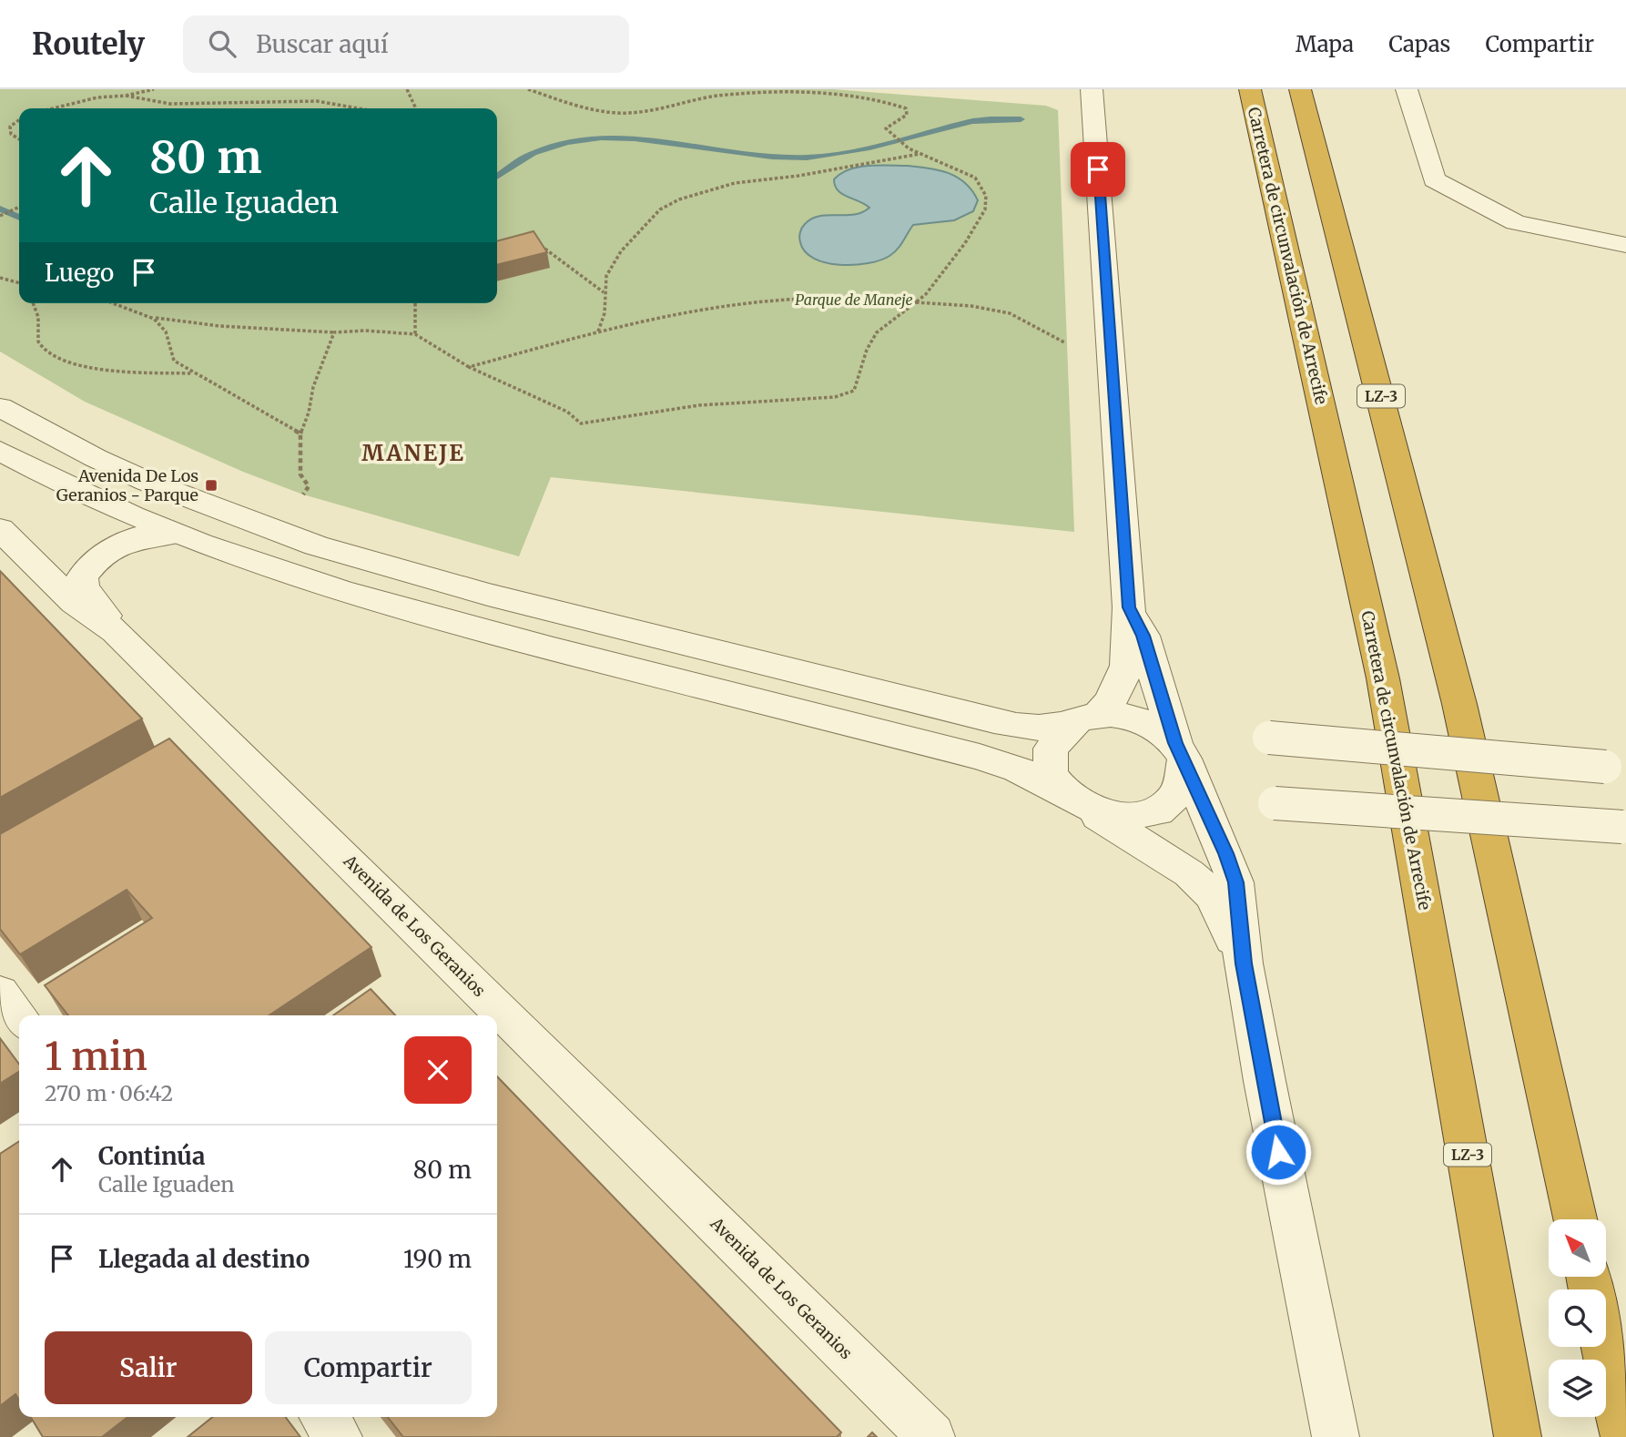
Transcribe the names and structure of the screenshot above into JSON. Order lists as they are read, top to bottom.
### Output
{
  "streets": {
    "highway": ["Carretera de circunvalación de Arrecife", "LZ-3"],
    "street": ["Avenida de Los Geranios"]
  },
  "districts": ["MANEJE"],
  "parks": ["Parque de Maneje"],
  "places": {
    "transit": ["Avenida De Los Geranios - Parque"]
  },
  "north": "top left",
  "page": {
    "header": "Routely",
    "search": "Buscar aquí",
    "nav": ["Mapa", "Capas", "Compartir"],
    "turn": ["80 m", "Calle Iguaden"],
    "then": "Luego",
    "heading": ["1 min", "270 m · 06:42"],
    "list": [
      {
        "name": "Continúa",
        "note": "Calle Iguaden",
        "value": "80 m"
      },
      {
        "name": "Llegada al destino",
        "value": "190 m"
      }
    ],
    "buttons": ["Salir", "Compartir"]
  }
}
